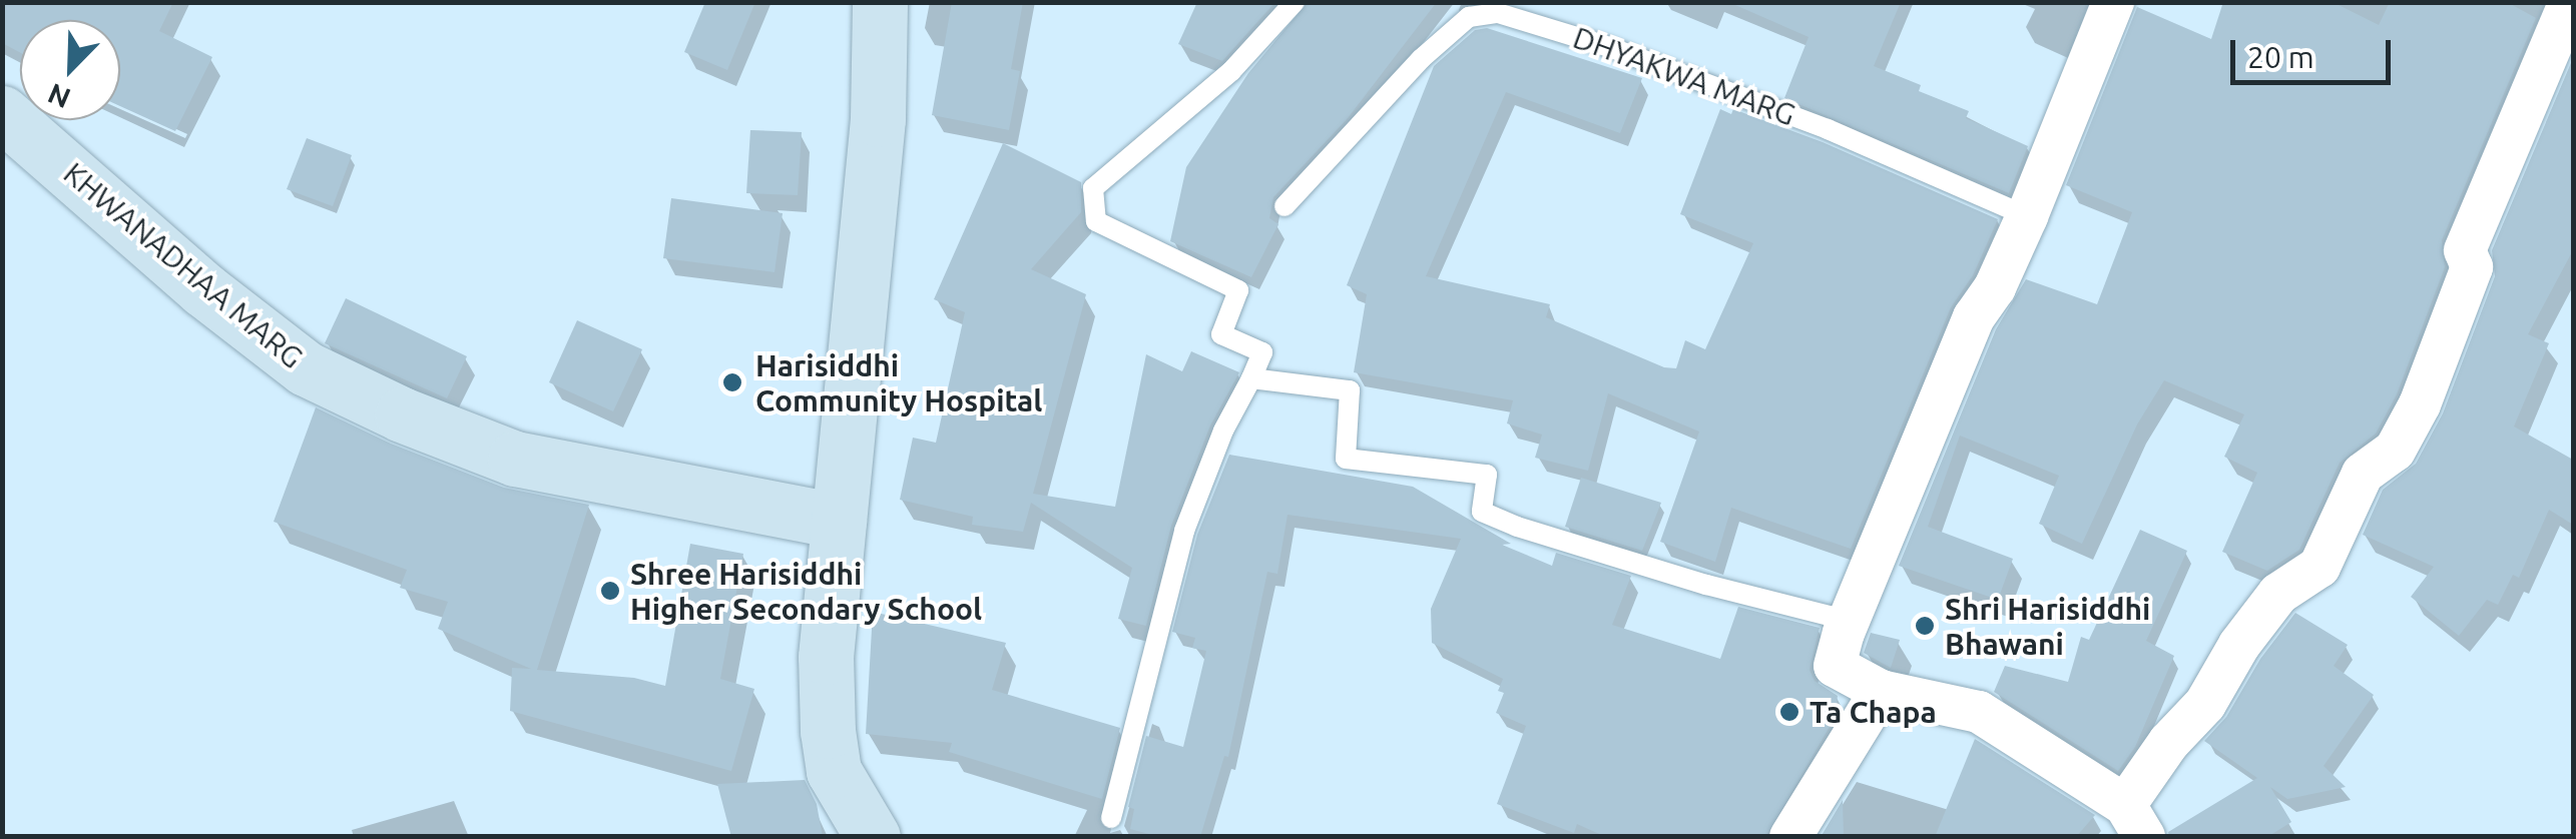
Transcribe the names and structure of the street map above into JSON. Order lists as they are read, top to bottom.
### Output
{
  "streets": {
    "street": ["KHWANADHAA MARG"],
    "lane": ["DHYAKWA MARG"]
  },
  "places": [
    "Harisiddhi Community Hospital",
    "Shree Harisiddhi Higher Secondary School",
    "Shri Harisiddhi Bhawani",
    "Ta Chapa"
  ],
  "scale_bar": "20 m",
  "north": "bottom left"
}
